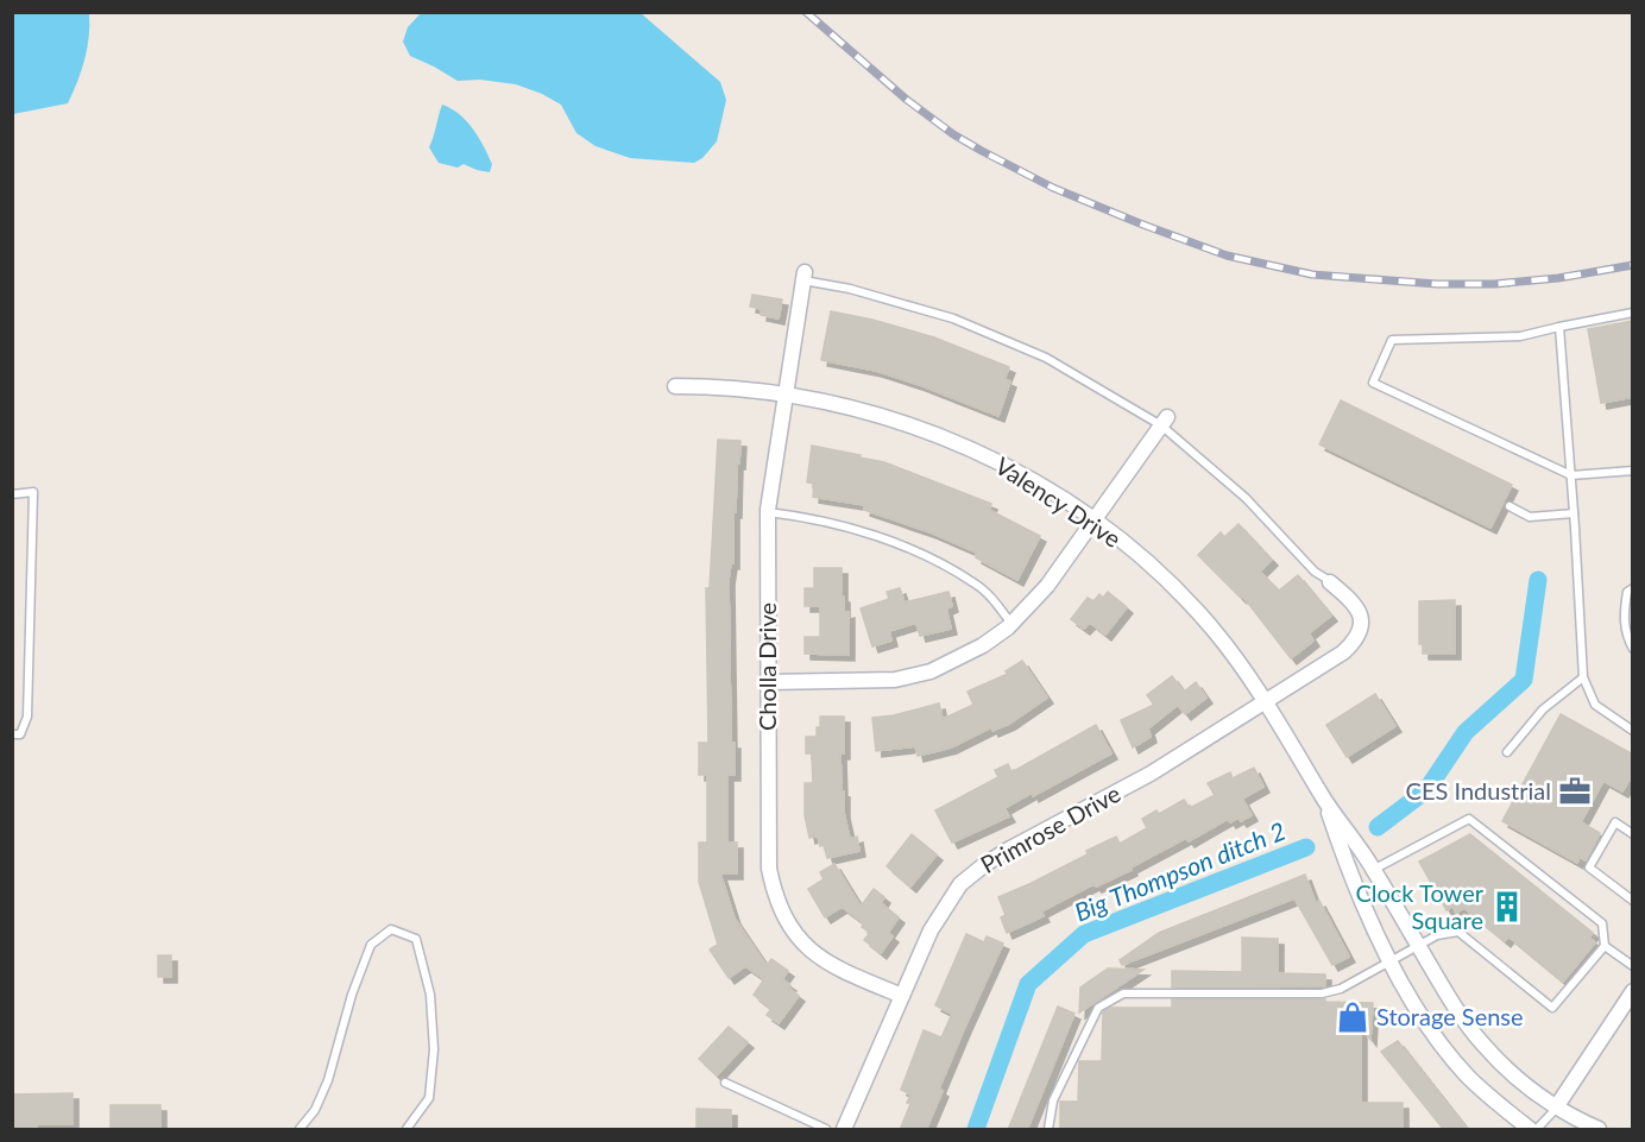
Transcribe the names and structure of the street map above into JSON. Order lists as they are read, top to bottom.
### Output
{
  "streets": {
    "street": ["Valency Drive", "Cholla Drive", "Primrose Drive"]
  },
  "crossings": [
    ["Valency Drive", "Cholla Drive"],
    ["Valency Drive", "Primrose Drive"],
    ["Cholla Drive", "Primrose Drive"]
  ],
  "water": ["Big Thompson ditch 2"],
  "places": {
    "office": ["CES Industrial"],
    "building": ["Clock Tower Square"],
    "shop": ["Storage Sense"]
  }
}
